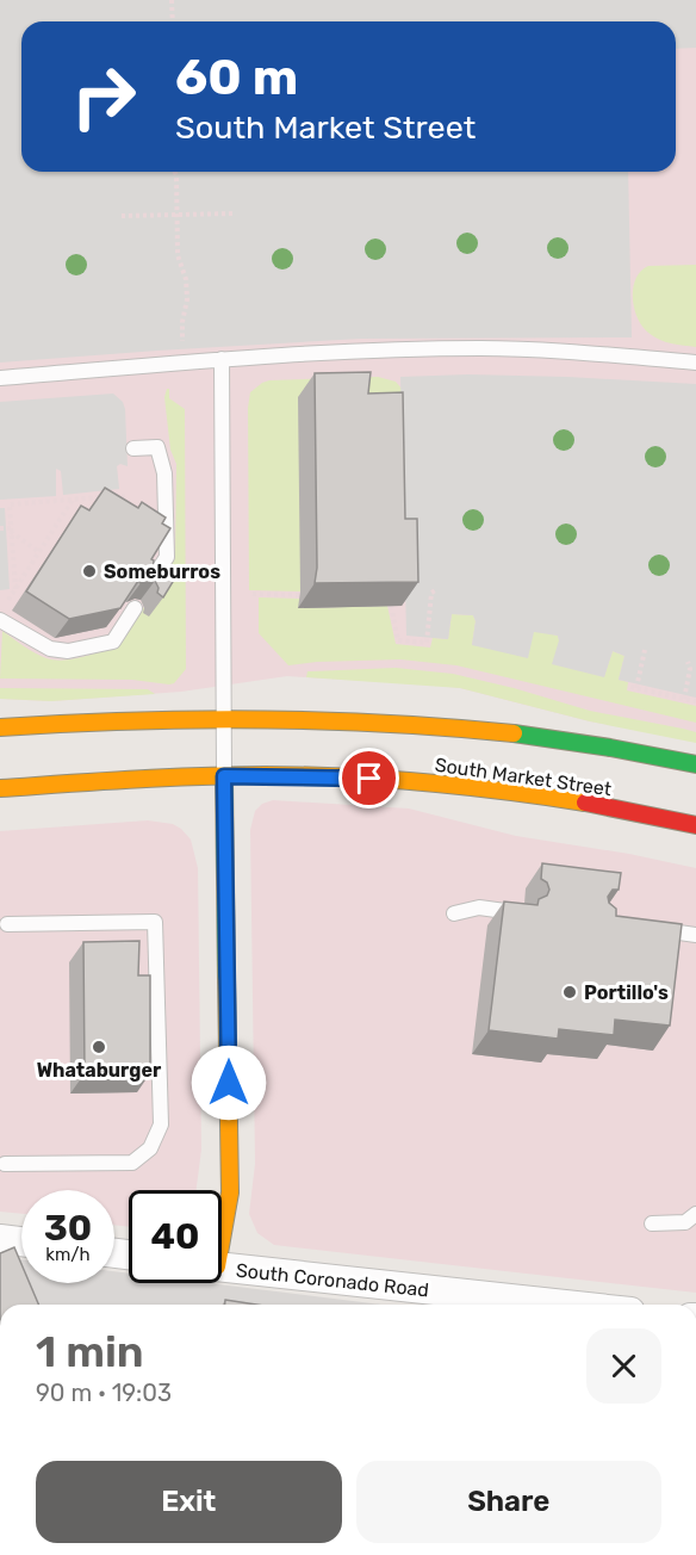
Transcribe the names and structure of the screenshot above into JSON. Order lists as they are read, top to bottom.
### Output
{
  "streets": {
    "street": ["South Market Street", "South Coronado Road"]
  },
  "places": ["Someburros", "Portillo's", "Whataburger"],
  "page": {
    "turn": ["60 m", "South Market Street"],
    "speed": "30 km/h",
    "limit": "40",
    "heading": ["1 min", "90 m · 19:03"],
    "buttons": ["Exit", "Share"]
  }
}
